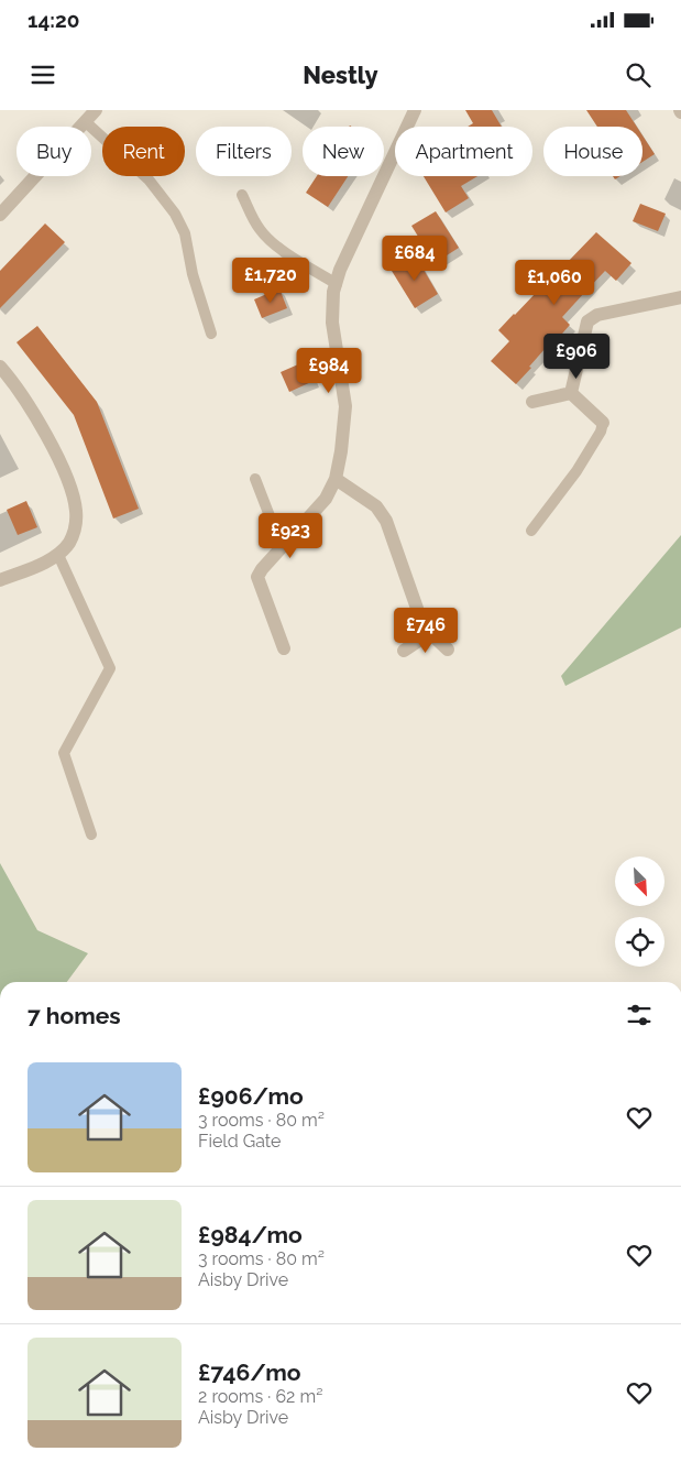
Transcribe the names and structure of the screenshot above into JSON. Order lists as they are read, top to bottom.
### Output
{
  "north": "bottom right",
  "page": {
    "status": "14:20",
    "header": "Nestly",
    "chip": [
      "Buy",
      "Rent",
      "Filters",
      "New",
      "Apartment",
      "House"
    ],
    "price": [
      "£684",
      "£1,720",
      "£1,060",
      "£906",
      "£984",
      "£923",
      "£746"
    ],
    "heading": "7 homes",
    "list": [
      {
        "name": "£906/mo",
        "note": "3 rooms · 80 m² · Field Gate"
      },
      {
        "name": "£984/mo",
        "note": "3 rooms · 80 m² · Aisby Drive"
      },
      {
        "name": "£746/mo",
        "note": "2 rooms · 62 m² · Aisby Drive"
      }
    ]
  }
}
